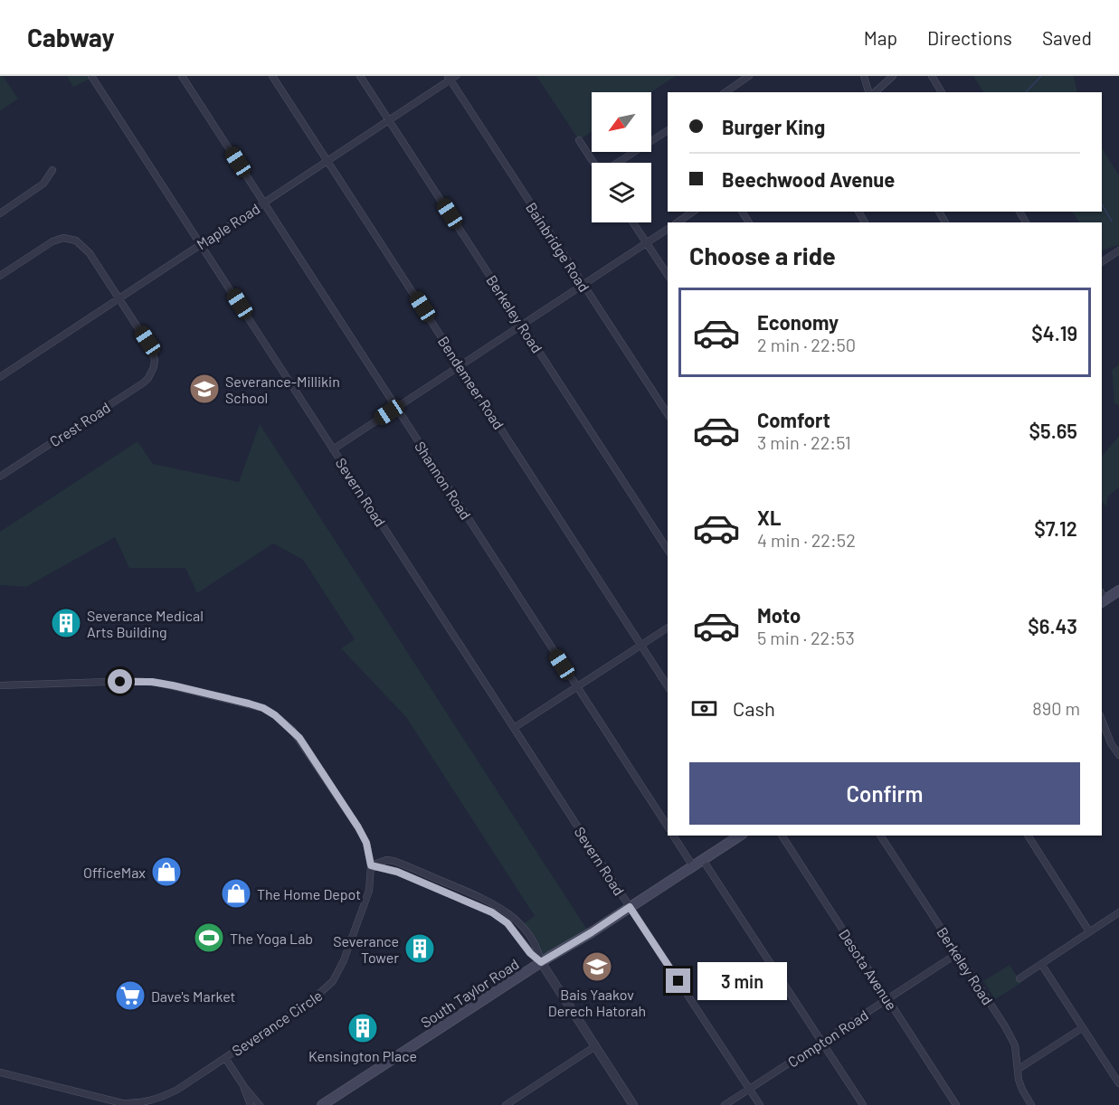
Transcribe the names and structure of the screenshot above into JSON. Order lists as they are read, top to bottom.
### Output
{
  "streets": {
    "main road": ["South Taylor Road"],
    "street": [
      "Maple Road",
      "Bainbridge Road",
      "Berkeley Road",
      "Bendemeer Road",
      "Crest Road",
      "Shannon Road",
      "Severn Road",
      "Desota Avenue",
      "Severance Circle",
      "Compton Road"
    ]
  },
  "crossings": [
    ["Maple Road", "Bainbridge Road"],
    ["Maple Road", "Berkeley Road"],
    ["Maple Road", "Bendemeer Road"],
    ["Maple Road", "Crest Road"],
    ["Maple Road", "Shannon Road"],
    ["Maple Road", "Severn Road"],
    ["Berkeley Road", "Compton Road"],
    ["Severn Road", "South Taylor Road"],
    ["Severn Road", "Compton Road"],
    ["Desota Avenue", "Compton Road"]
  ],
  "places": {
    "school or university": ["Severance-Millikin School", "Bais Yaakov Derech Hatorah"],
    "building": ["Severance Medical Arts Building", "Severance Tower", "Kensington Place"],
    "shop": ["OfficeMax", "The Home Depot"],
    "sports": ["The Yoga Lab"],
    "supermarket": ["Dave's Market"]
  },
  "north": "bottom left",
  "page": {
    "header": "Cabway",
    "nav": ["Map", "Directions", "Saved"],
    "banner": ["Burger King", "Beechwood Avenue"],
    "heading": "Choose a ride",
    "list": [
      {
        "name": "Economy",
        "note": "2 min · 22:50",
        "value": "$4.19"
      },
      {
        "name": "Comfort",
        "note": "3 min · 22:51",
        "value": "$5.65"
      },
      {
        "name": "XL",
        "note": "4 min · 22:52",
        "value": "$7.12"
      },
      {
        "name": "Moto",
        "note": "5 min · 22:53",
        "value": "$6.43"
      }
    ],
    "pay": ["Cash", "890 m"],
    "buttons": "Confirm",
    "bubble": "3 min"
  }
}
